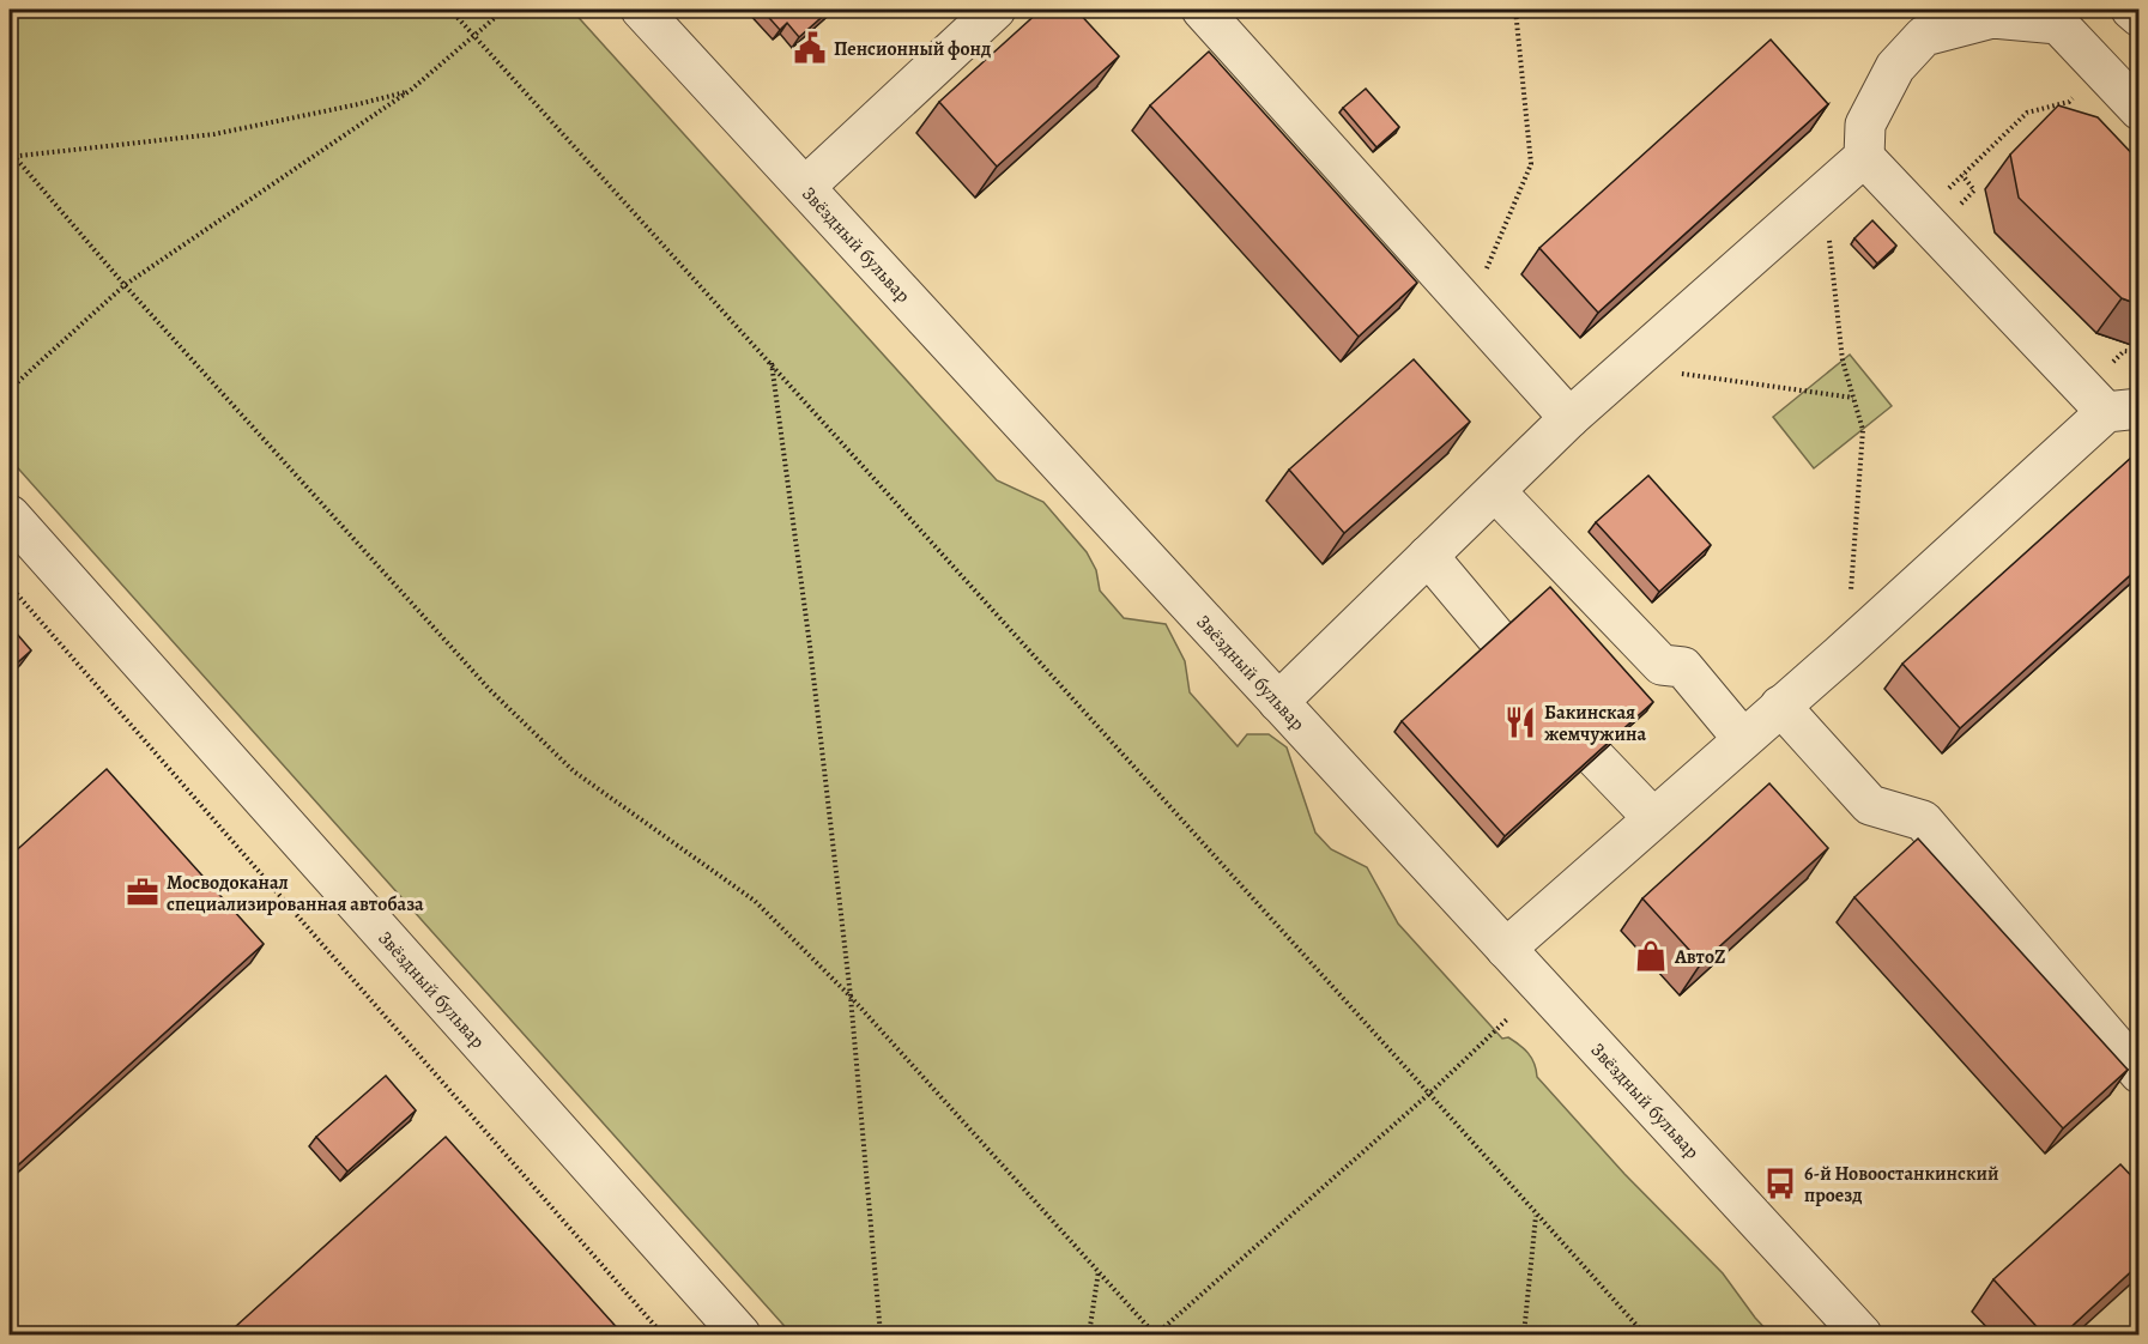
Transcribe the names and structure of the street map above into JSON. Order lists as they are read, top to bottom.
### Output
{
  "streets": {
    "street": ["Звёздный бульвар"]
  },
  "places": {
    "public building": ["Пенсионный фонд"],
    "restaurant": ["Бакинская жемчужина"],
    "office": ["Мосводоканал специализированная автобаза"],
    "shop": ["АвтоZ"],
    "bus stop": ["6-й Новоостанкинский проезд"]
  }
}
